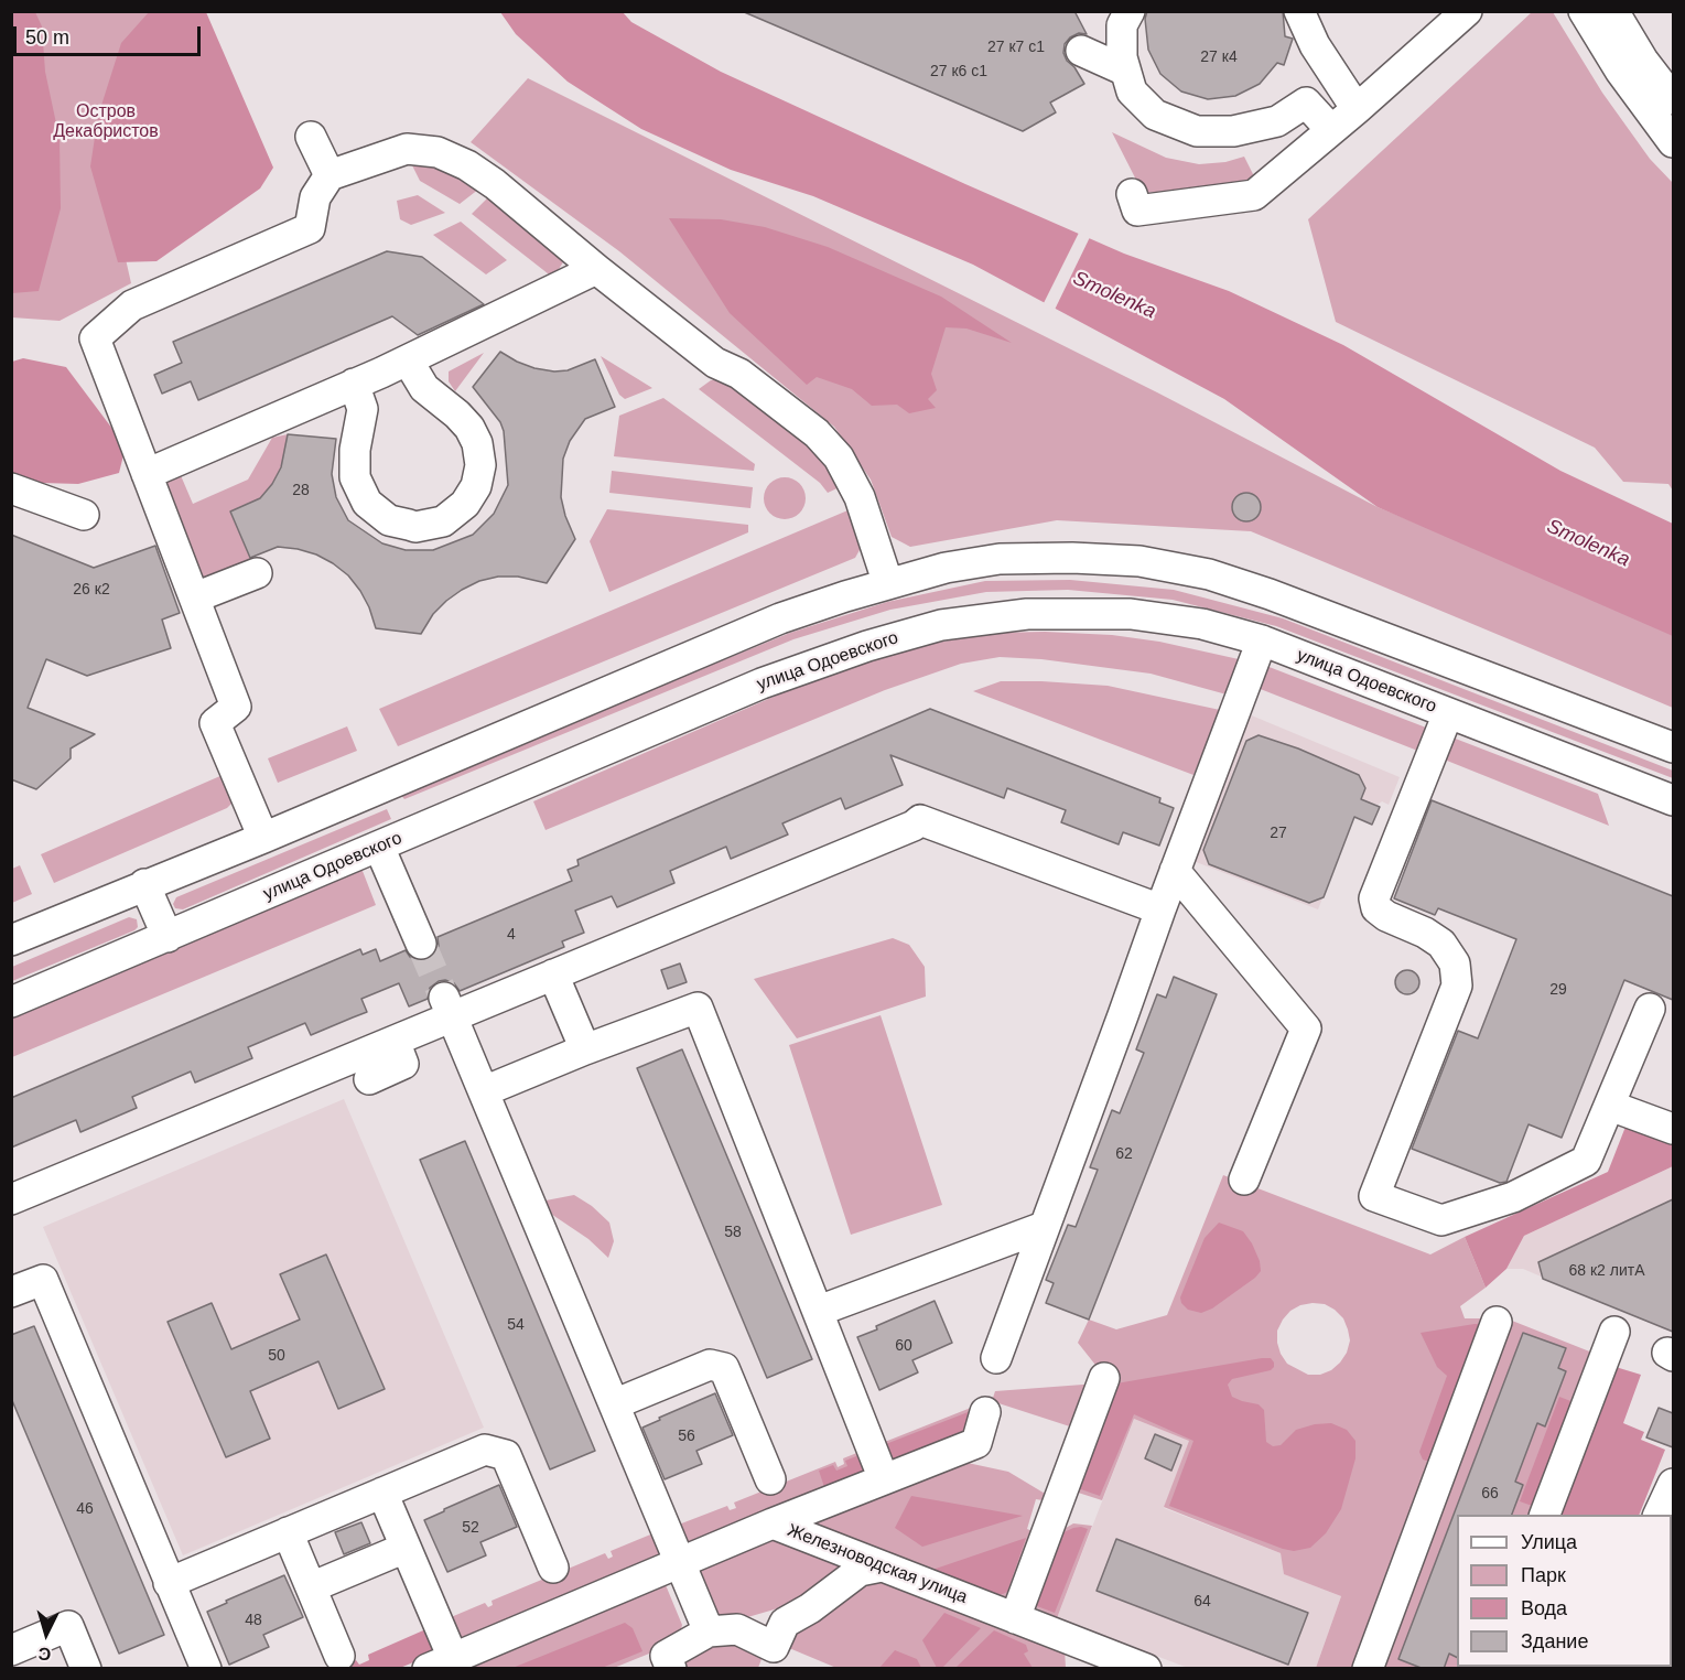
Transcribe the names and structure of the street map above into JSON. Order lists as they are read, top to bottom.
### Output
{
  "streets": {
    "street": ["улица Одоевского", "Железноводская улица"]
  },
  "water": ["Smolenka"],
  "parks": ["Остров Декабристов"],
  "house_numbers": [
    "27 к7 с1",
    "27 к4",
    "27 к6 с1",
    "28",
    "26 к2",
    "27",
    "4",
    "29",
    "62",
    "58",
    "68 к2 литА",
    "54",
    "60",
    "50",
    "56",
    "66",
    "46",
    "52",
    "64",
    "48"
  ],
  "legend": [
    "Улица",
    "Парк",
    "Вода",
    "Здание"
  ],
  "scale_bar": "50 m",
  "north": "bottom"
}
